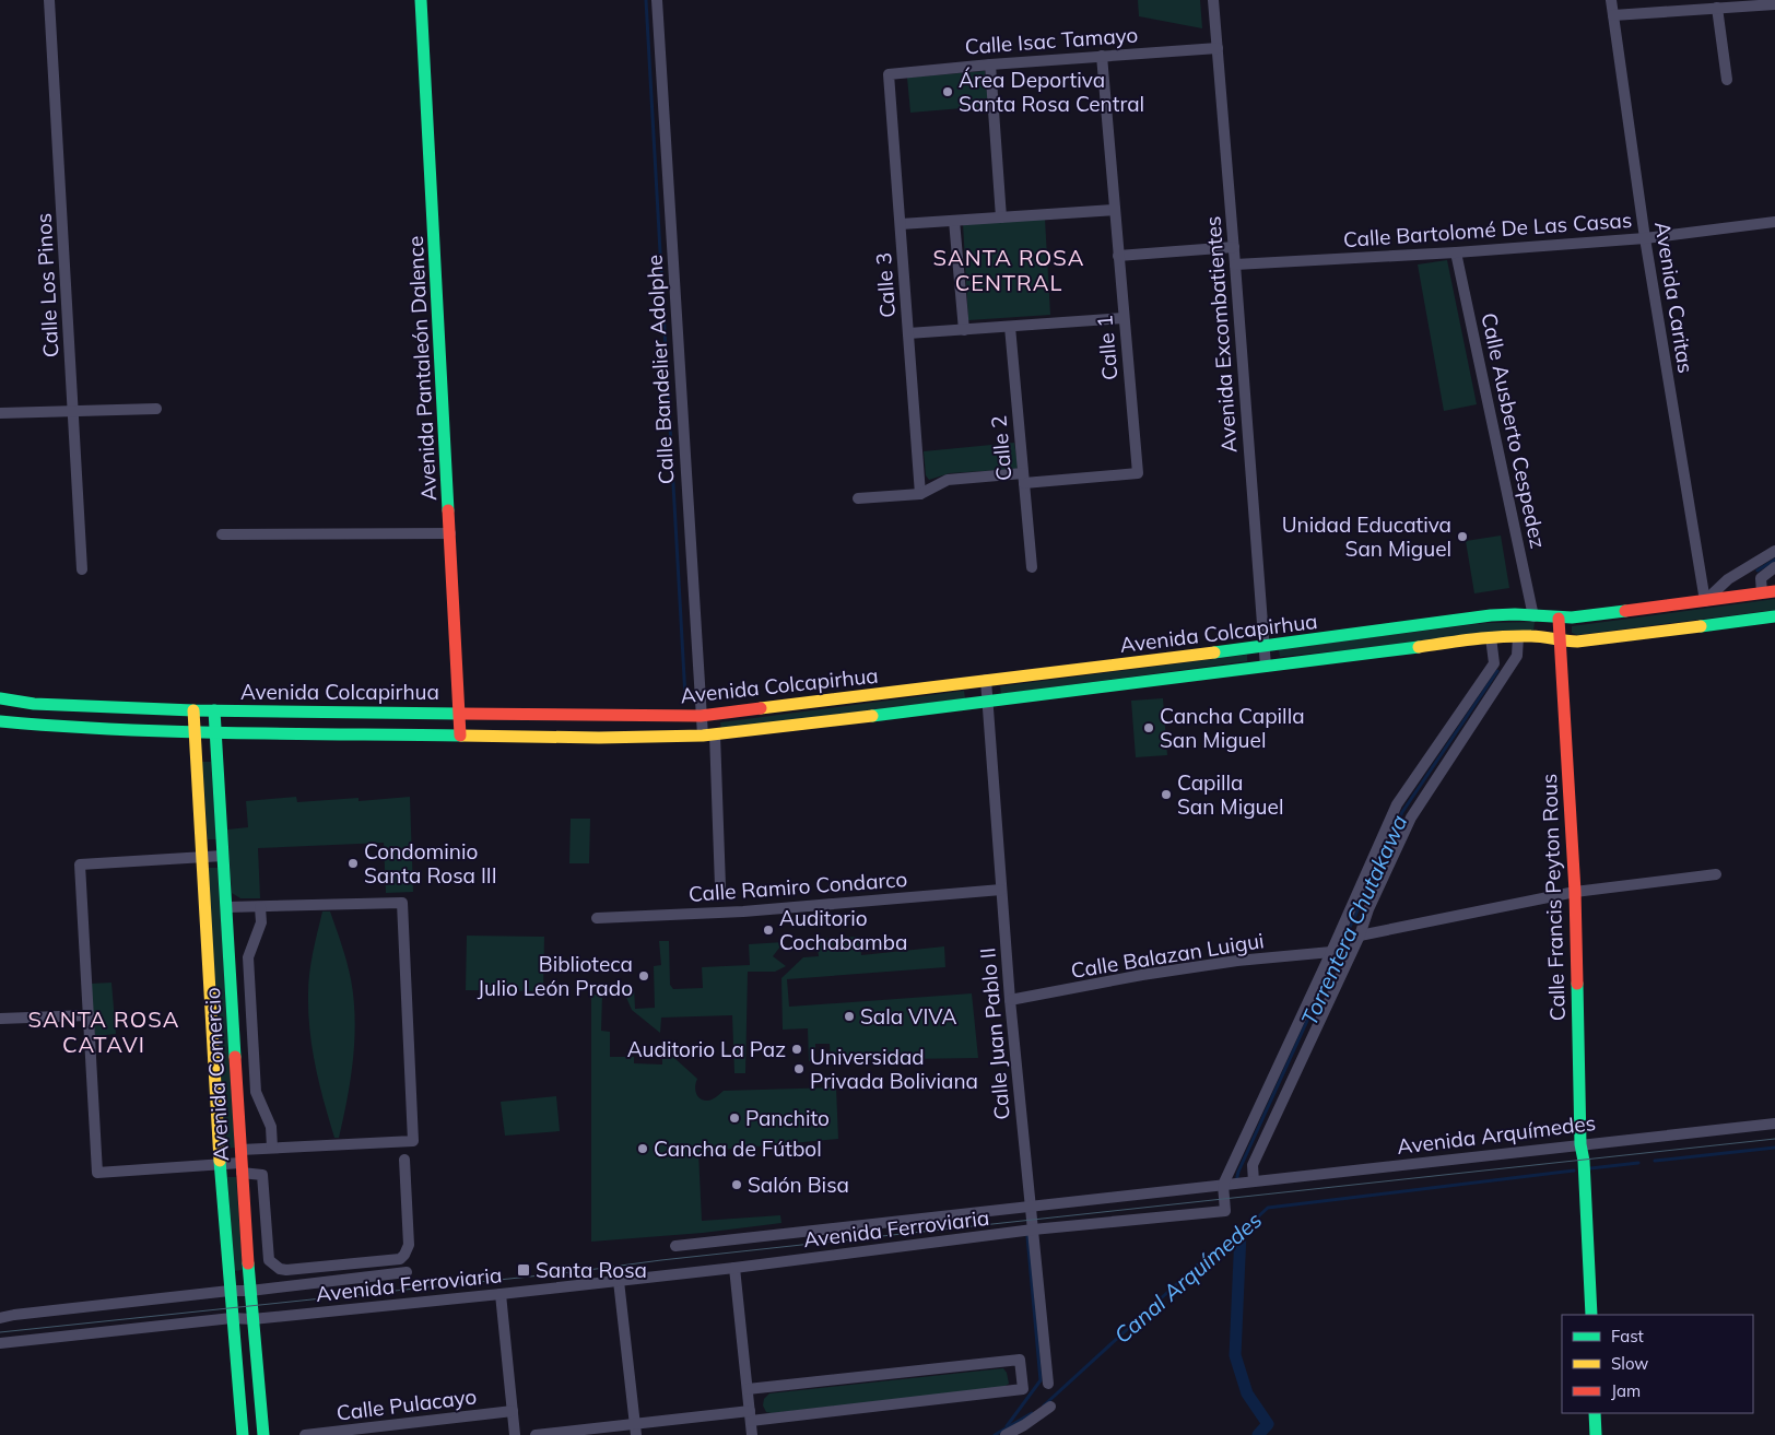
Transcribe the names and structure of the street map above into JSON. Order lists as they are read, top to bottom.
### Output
{
  "streets": {
    "main road": [
      "Avenida Pantaleón Dalence",
      "Avenida Colcapirhua",
      "Calle Francis Peyton Rous",
      "Avenida Comercio"
    ],
    "street": [
      "Calle Isac Tamayo",
      "Calle Bartolomé De Las Casas",
      "Calle Los Pinos",
      "Calle 3",
      "Avenida Caritas",
      "Avenida Excombatientes",
      "Calle 1",
      "Calle Bandelier Adolphe",
      "Calle Ausberto Cespedez",
      "Calle 2",
      "Calle Ramiro Condarco",
      "Calle Balazan Luigui",
      "Calle Juan Pablo II",
      "Avenida Arquímedes",
      "Avenida Ferroviaria",
      "Calle Pulacayo"
    ]
  },
  "crossings": [
    ["Calle Isac Tamayo", "Calle 3"],
    ["Calle Isac Tamayo", "Avenida Excombatientes"],
    ["Calle Isac Tamayo", "Calle 1"],
    ["Calle Bartolomé De Las Casas", "Avenida Caritas"],
    ["Calle Bartolomé De Las Casas", "Avenida Excombatientes"],
    ["Calle Bartolomé De Las Casas", "Calle Ausberto Cespedez"],
    ["Avenida Caritas", "Avenida Colcapirhua"],
    ["Avenida Excombatientes", "Avenida Colcapirhua"],
    ["Calle 1", "Calle 2"],
    ["Avenida Pantaleón Dalence", "Avenida Colcapirhua"],
    ["Calle Bandelier Adolphe", "Avenida Colcapirhua"],
    ["Calle Ausberto Cespedez", "Avenida Colcapirhua"],
    ["Avenida Colcapirhua", "Calle Francis Peyton Rous"],
    ["Avenida Colcapirhua", "Calle Juan Pablo II"],
    ["Avenida Colcapirhua", "Avenida Comercio"],
    ["Calle Ramiro Condarco", "Calle Juan Pablo II"],
    ["Calle Francis Peyton Rous", "Avenida Arquímedes"],
    ["Calle Balazan Luigui", "Calle Juan Pablo II"],
    ["Calle Juan Pablo II", "Avenida Ferroviaria"],
    ["Avenida Comercio", "Avenida Ferroviaria"],
    ["Avenida Arquímedes", "Avenida Ferroviaria"]
  ],
  "districts": ["SANTA ROSA CENTRAL", "SANTA ROSA CATAVI"],
  "water": ["Torrentera Chutakawa", "Canal Arquímedes"],
  "places": {
    "other": [
      "Área Deportiva Santa Rosa Central",
      "Unidad Educativa San Miguel",
      "Cancha Capilla San Miguel",
      "Capilla San Miguel",
      "Condominio Santa Rosa III",
      "Auditorio Cochabamba",
      "Biblioteca Julio León Prado",
      "Sala VIVA",
      "Auditorio La Paz",
      "Universidad Privada Boliviana",
      "Panchito",
      "Cancha de Fútbol",
      "Salón Bisa"
    ],
    "transit": ["Santa Rosa"]
  },
  "legend": ["Fast", "Slow", "Jam"]
}
